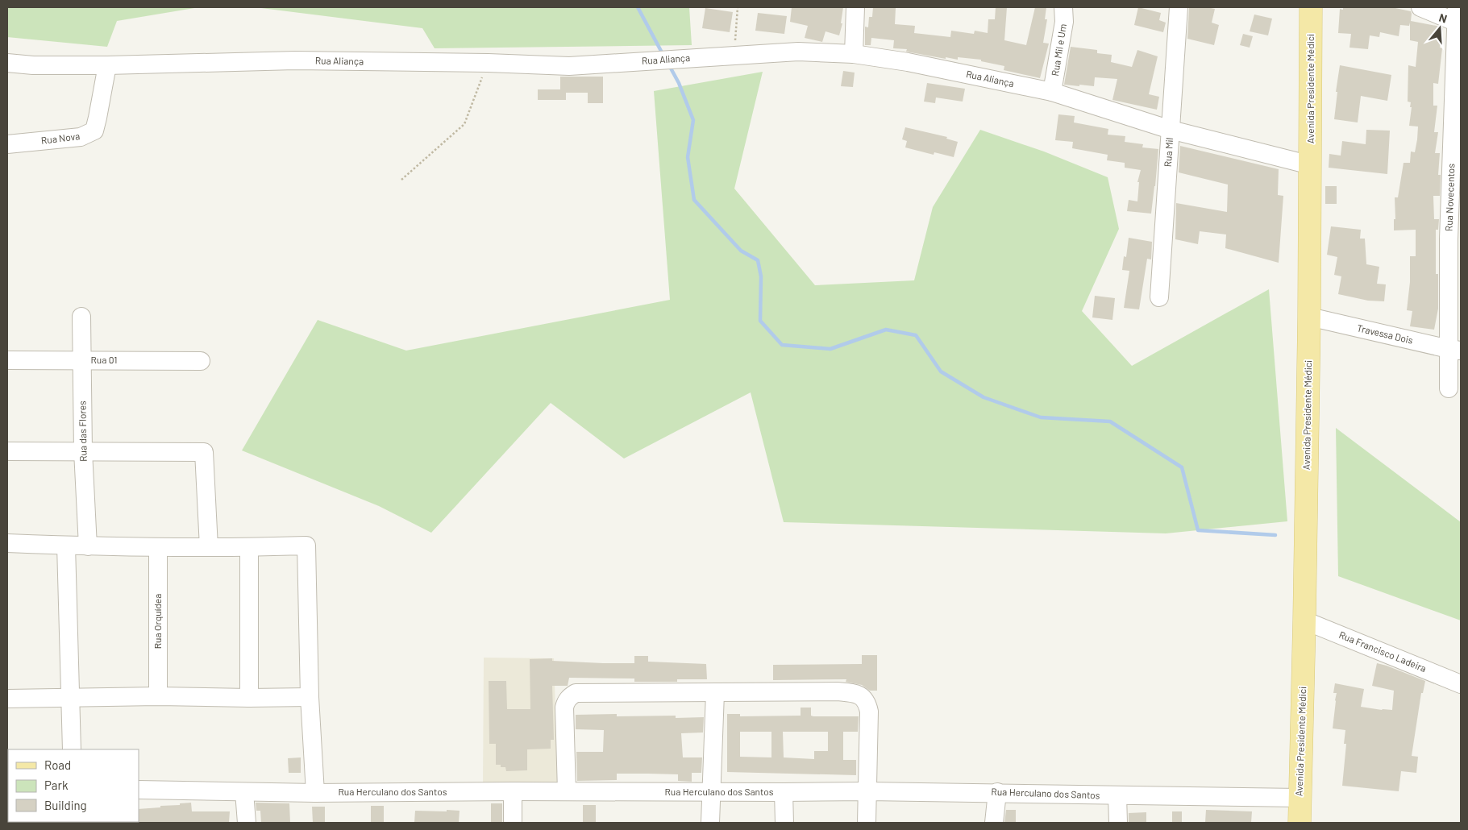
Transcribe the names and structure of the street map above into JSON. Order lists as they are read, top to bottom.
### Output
{
  "streets": {
    "main road": ["Avenida Presidente Médici"],
    "street": [
      "Rua Mil e Um",
      "Rua Aliança",
      "Rua Nova",
      "Rua Mil",
      "Rua Novecentos",
      "Travessa Dois",
      "Rua 01",
      "Rua das Flores",
      "Rua Orquídea",
      "Rua Francisco Ladeira",
      "Rua Herculano dos Santos"
    ]
  },
  "crossings": [
    ["Rua Mil e Um", "Rua Aliança"],
    ["Rua Aliança", "Avenida Presidente Médici"],
    ["Rua Aliança", "Rua Nova"],
    ["Rua Aliança", "Rua Mil"],
    ["Avenida Presidente Médici", "Travessa Dois"],
    ["Avenida Presidente Médici", "Rua Francisco Ladeira"],
    ["Avenida Presidente Médici", "Rua Herculano dos Santos"],
    ["Rua Novecentos", "Travessa Dois"],
    ["Rua 01", "Rua das Flores"]
  ],
  "legend": ["Road", "Park", "Building"],
  "north": "top"
}
